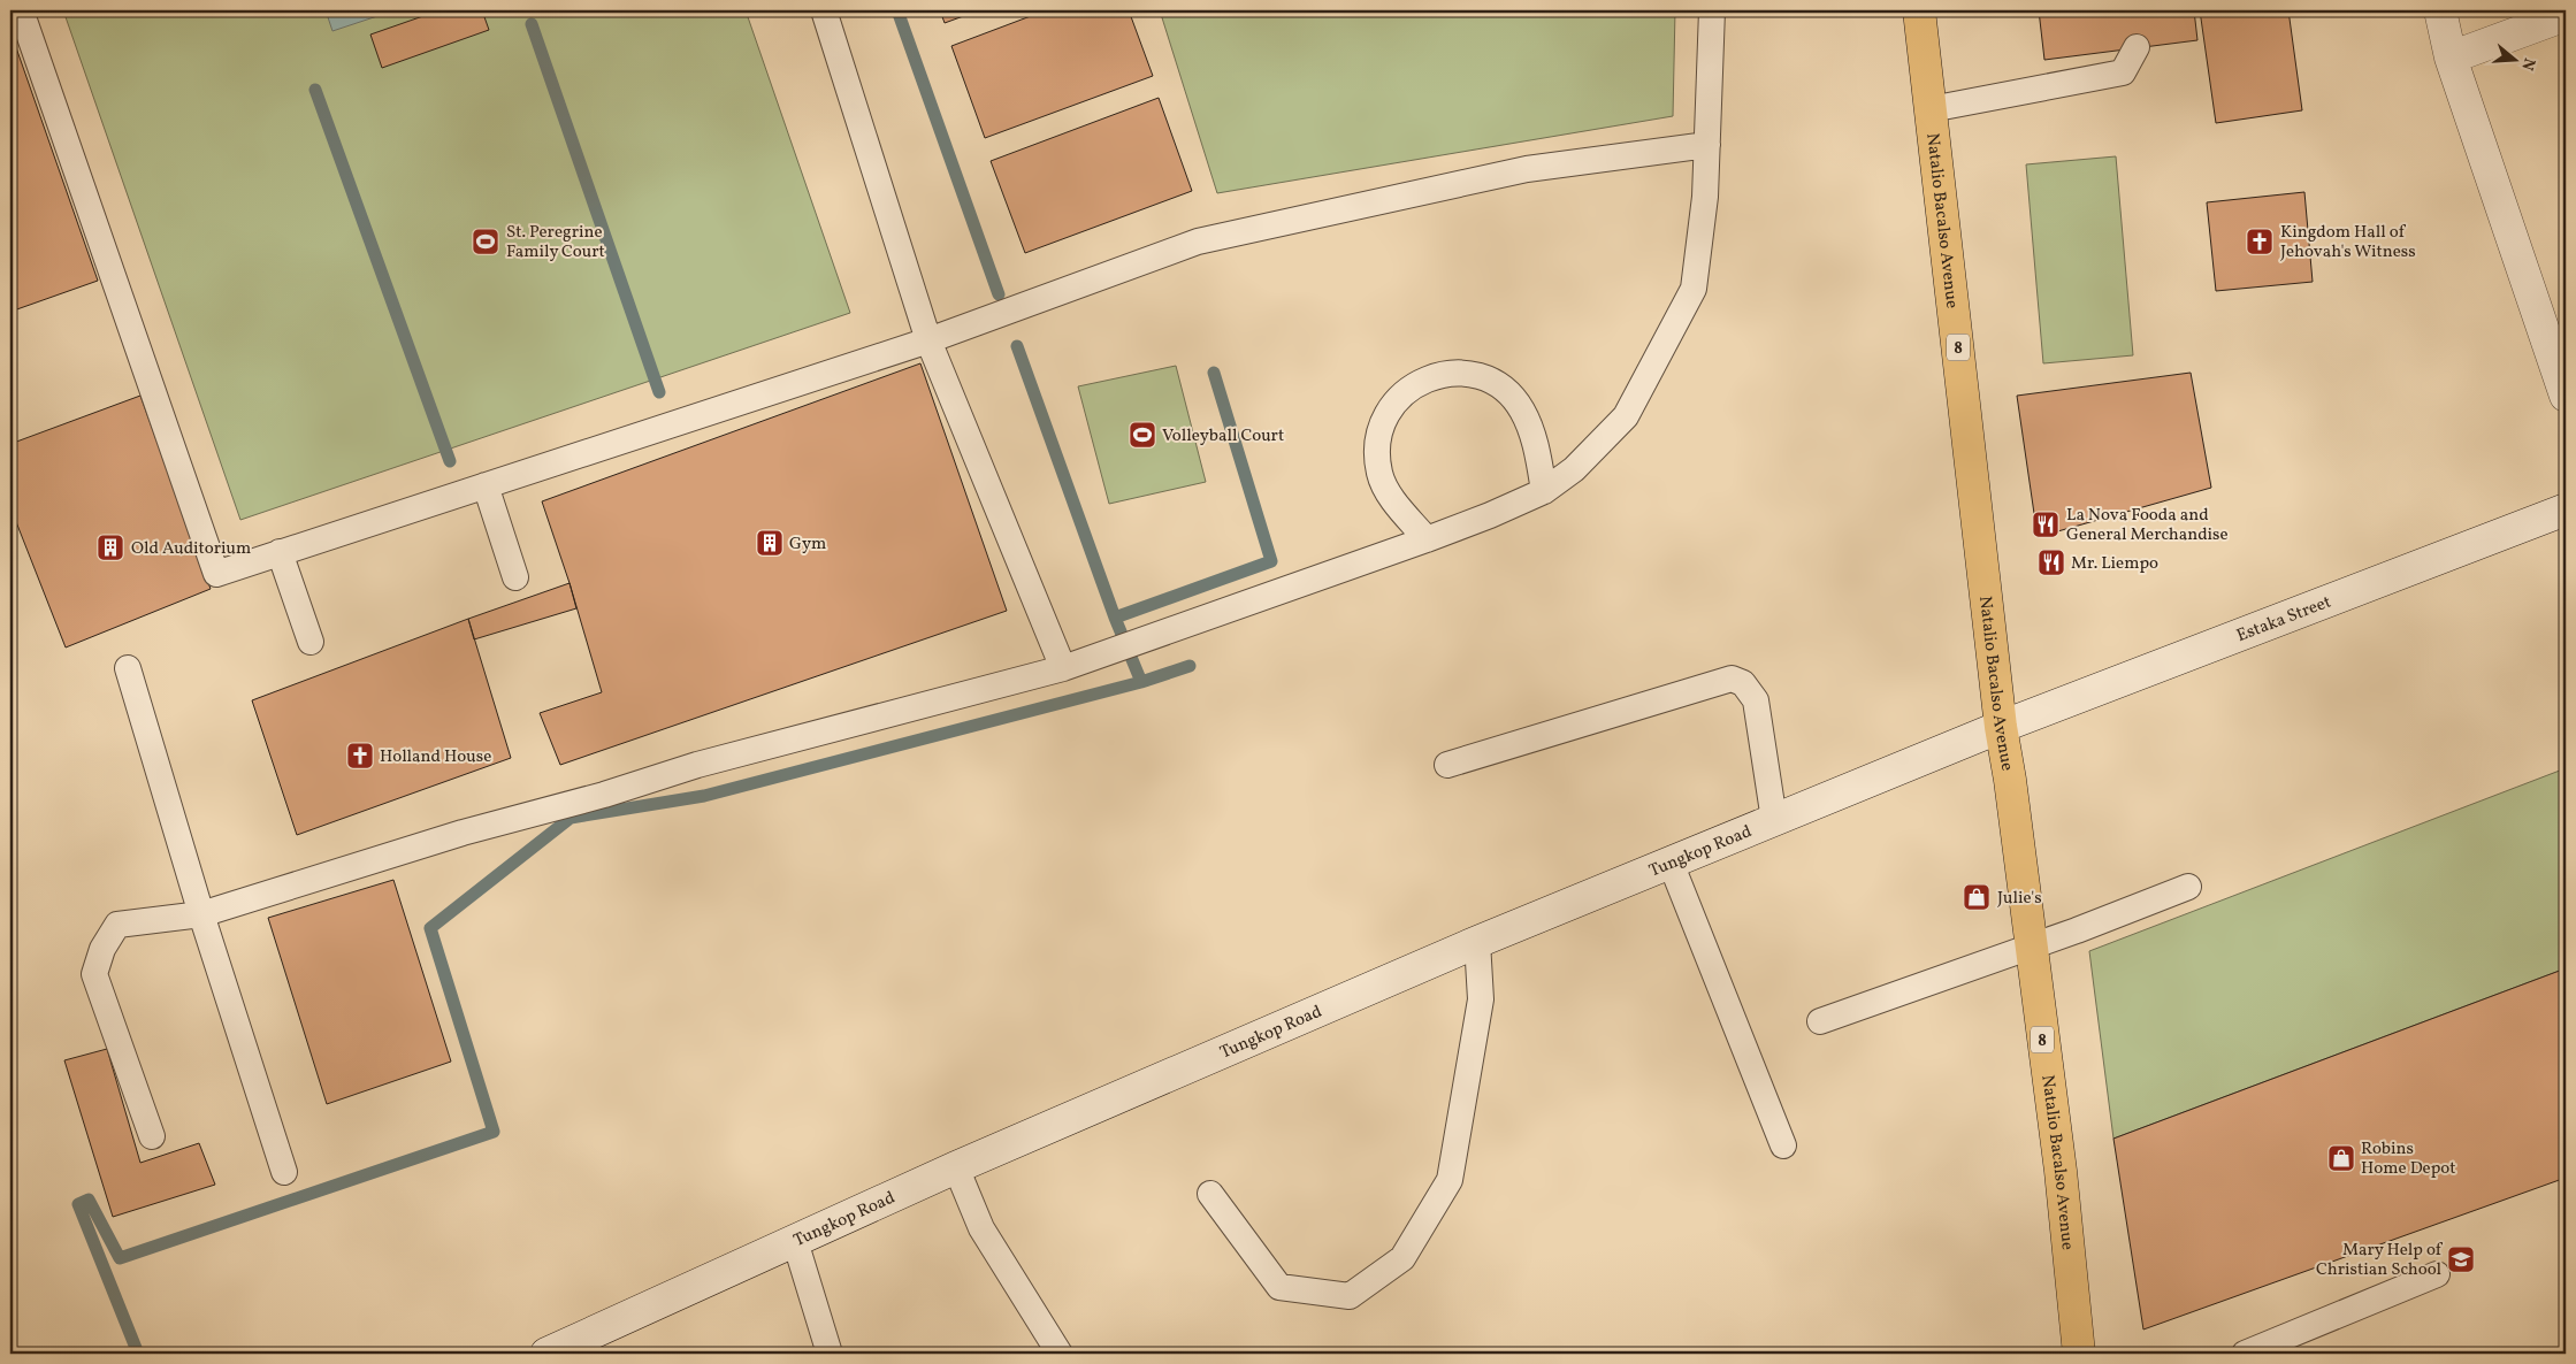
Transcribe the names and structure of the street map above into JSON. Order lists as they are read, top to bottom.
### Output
{
  "streets": {
    "highway": ["Natalio Bacalso Avenue", "8"],
    "street": ["Estaka Street", "Tungkop Road"]
  },
  "crossings": [
    ["Natalio Bacalso Avenue", "Estaka Street"],
    ["Natalio Bacalso Avenue", "Tungkop Road"],
    ["Estaka Street", "Tungkop Road"]
  ],
  "places": {
    "sports": ["St. Peregrine Family Court", "Volleyball Court"],
    "church": ["Kingdom Hall of Jehovah's Witness", "Holland House"],
    "restaurant": ["La Nova Fooda and General Merchandise", "Mr. Liempo"],
    "building": ["Gym", "Old Auditorium"],
    "shop": ["Julie's", "Robins Home Depot"],
    "school or university": ["Mary Help of Christian School"]
  },
  "north": "right"
}
